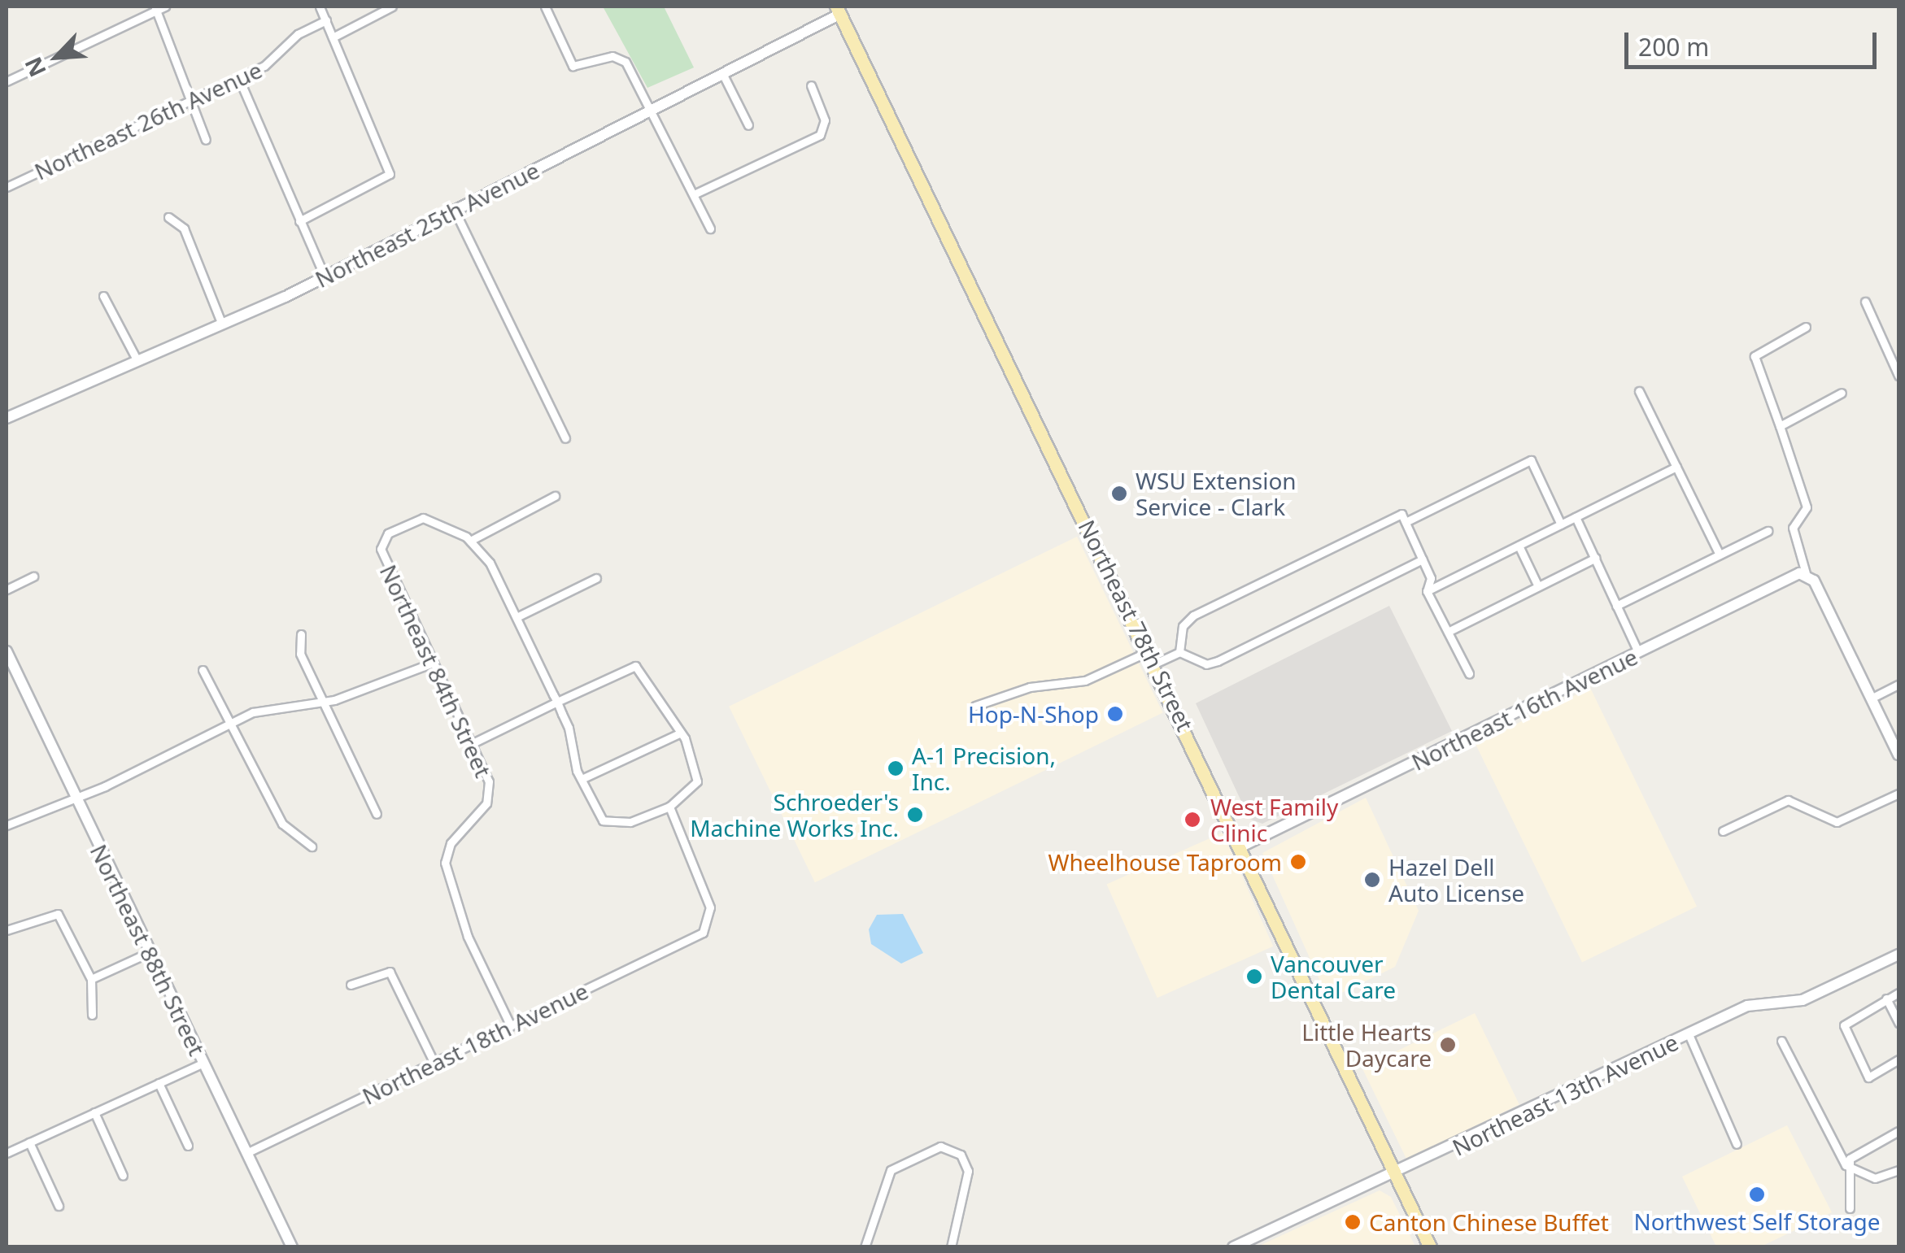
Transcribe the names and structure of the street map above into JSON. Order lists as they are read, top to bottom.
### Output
{
  "streets": {
    "main road": ["Northeast 78th Street"],
    "street": [
      "Northeast 26th Avenue",
      "Northeast 25th Avenue",
      "Northeast 84th Street",
      "Northeast 16th Avenue",
      "Northeast 88th Street",
      "Northeast 18th Avenue",
      "Northeast 13th Avenue"
    ]
  },
  "crossings": [
    ["Northeast 25th Avenue", "Northeast 78th Street"],
    ["Northeast 78th Street", "Northeast 16th Avenue"],
    ["Northeast 78th Street", "Northeast 13th Avenue"],
    ["Northeast 84th Street", "Northeast 18th Avenue"],
    ["Northeast 88th Street", "Northeast 18th Avenue"]
  ],
  "places": [
    "WSU Extension Service - Clark",
    "Hop-N-Shop",
    "A-1 Precision, Inc.",
    "Schroeder's Machine Works Inc.",
    "West Family Clinic",
    "Wheelhouse Taproom",
    "Hazel Dell Auto License",
    "Vancouver Dental Care",
    "Little Hearts Daycare",
    "Northwest Self Storage",
    "Canton Chinese Buffet"
  ],
  "scale_bar": "200 m",
  "north": "bottom left"
}
